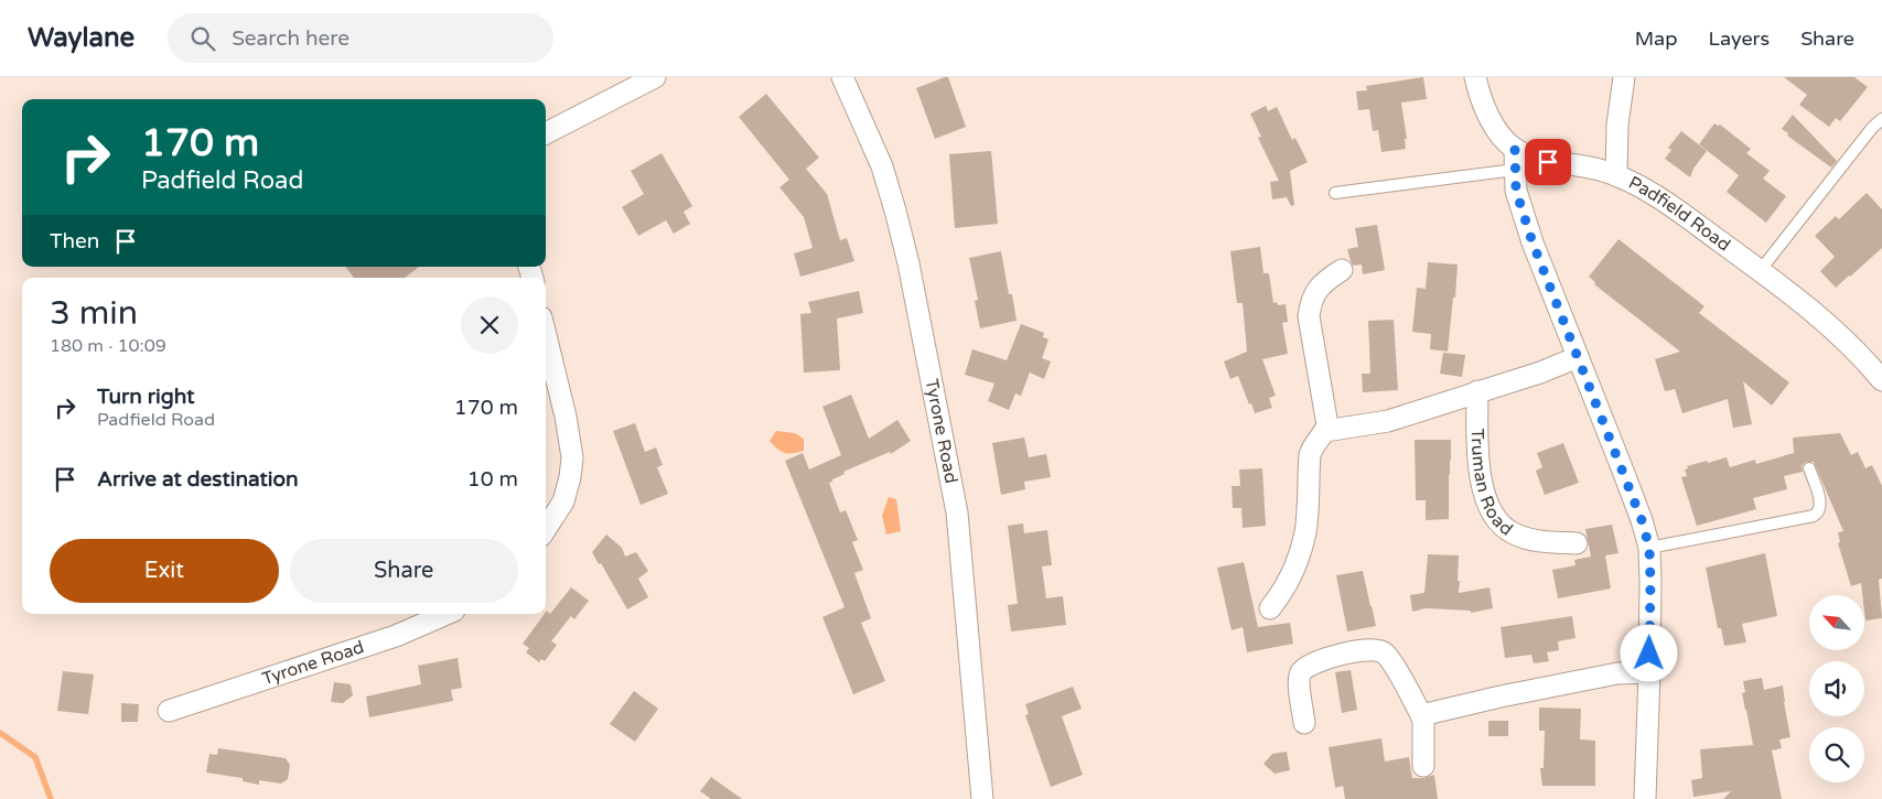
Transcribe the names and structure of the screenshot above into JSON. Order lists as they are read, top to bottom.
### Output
{
  "streets": {
    "street": ["Padfield Road", "Tyrone Road", "Truman Road"]
  },
  "north": "top left",
  "page": {
    "header": "Waylane",
    "search": "Search here",
    "nav": ["Map", "Layers", "Share"],
    "turn": ["170 m", "Padfield Road"],
    "then": "Then",
    "heading": ["3 min", "180 m · 10:09"],
    "list": [
      {
        "name": "Turn right",
        "note": "Padfield Road",
        "value": "170 m"
      },
      {
        "name": "Arrive at destination",
        "value": "10 m"
      }
    ],
    "buttons": ["Exit", "Share"]
  }
}
